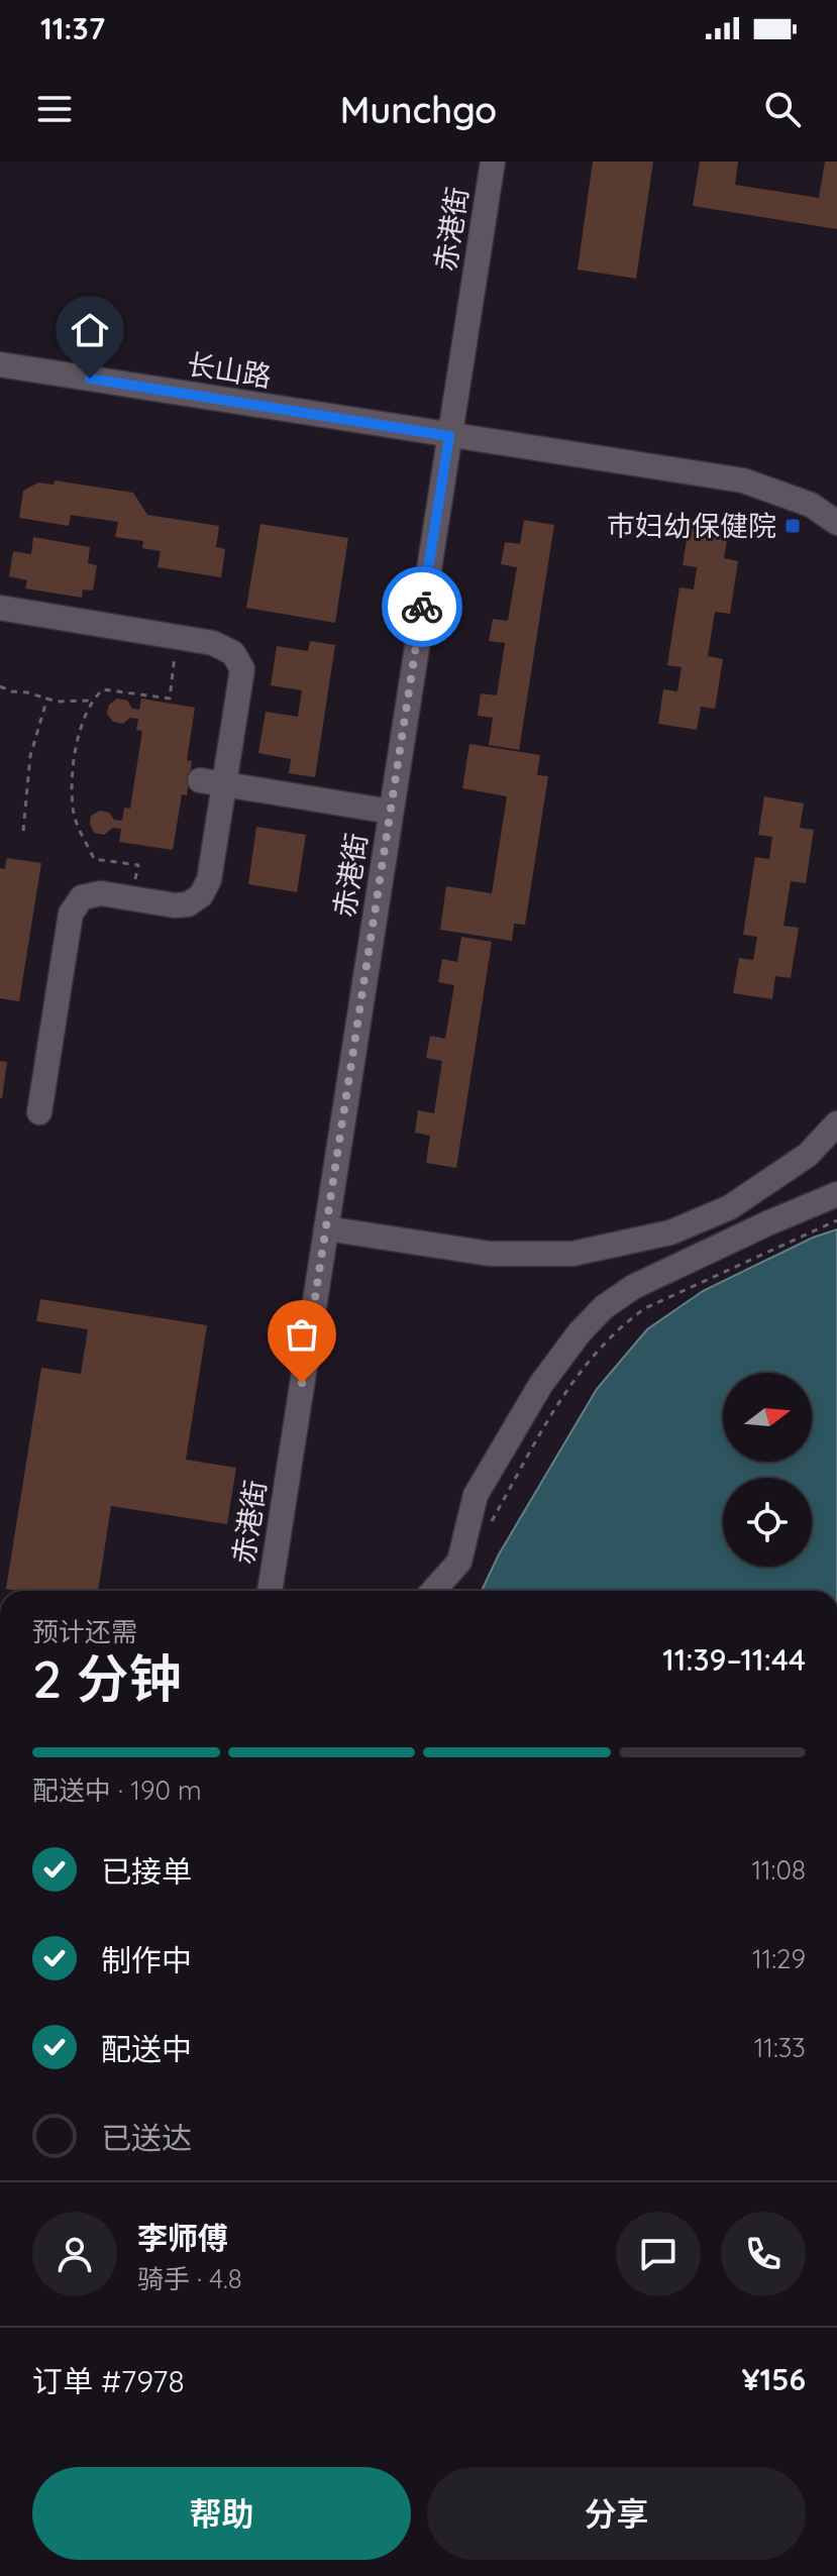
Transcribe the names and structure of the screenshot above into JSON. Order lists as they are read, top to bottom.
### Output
{
  "streets": {
    "street": ["赤港街", "长山路"]
  },
  "crossings": [
    ["赤港街", "长山路"]
  ],
  "places": {
    "transit": ["巿妇幼保健院"]
  },
  "north": "right",
  "page": {
    "status": "11:37",
    "header": "Munchgo",
    "heading": ["2 分钟", "预计还需", "11:39–11:44"],
    "panel": [
      "李师傅",
      "骑手 · 4.8",
      "订单 #7978",
      "¥156"
    ],
    "bar": "配送中 · 190 m",
    "list": [
      ["已接单", "11:08"],
      ["制作中", "11:29"],
      ["配送中", "11:33"],
      "已送达"
    ],
    "buttons": ["帮助", "分享"]
  }
}
